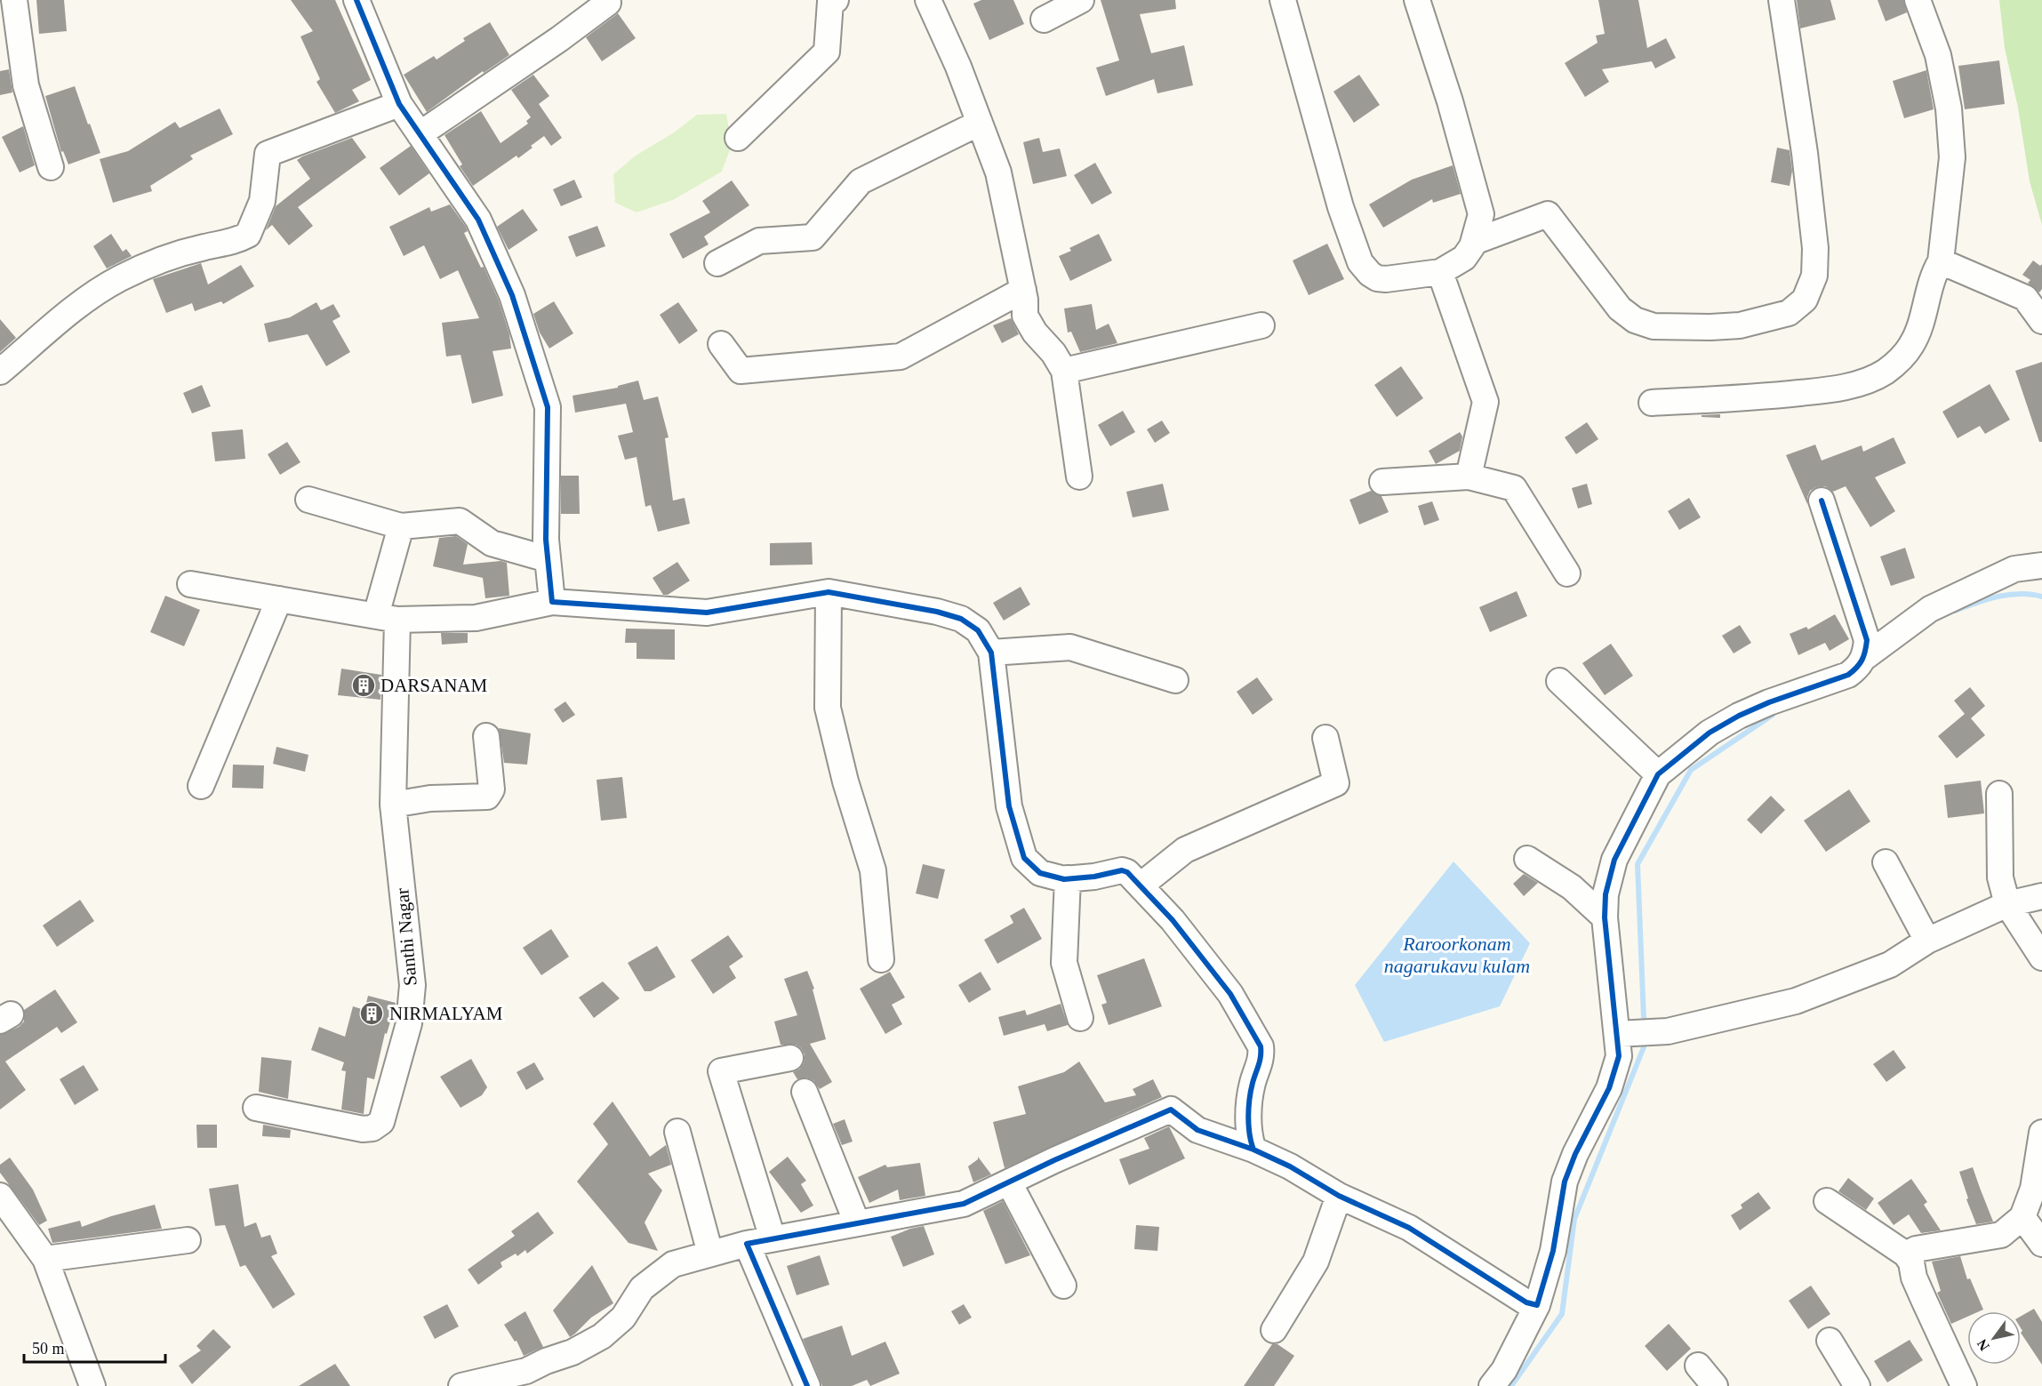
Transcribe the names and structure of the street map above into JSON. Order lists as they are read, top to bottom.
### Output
{
  "streets": {
    "street": ["Santhi Nagar"]
  },
  "water": ["Raroorkonam nagarukavu kulam"],
  "places": {
    "building": ["DARSANAM", "NIRMALYAM"]
  },
  "scale_bar": "50 m",
  "north": "bottom left"
}
